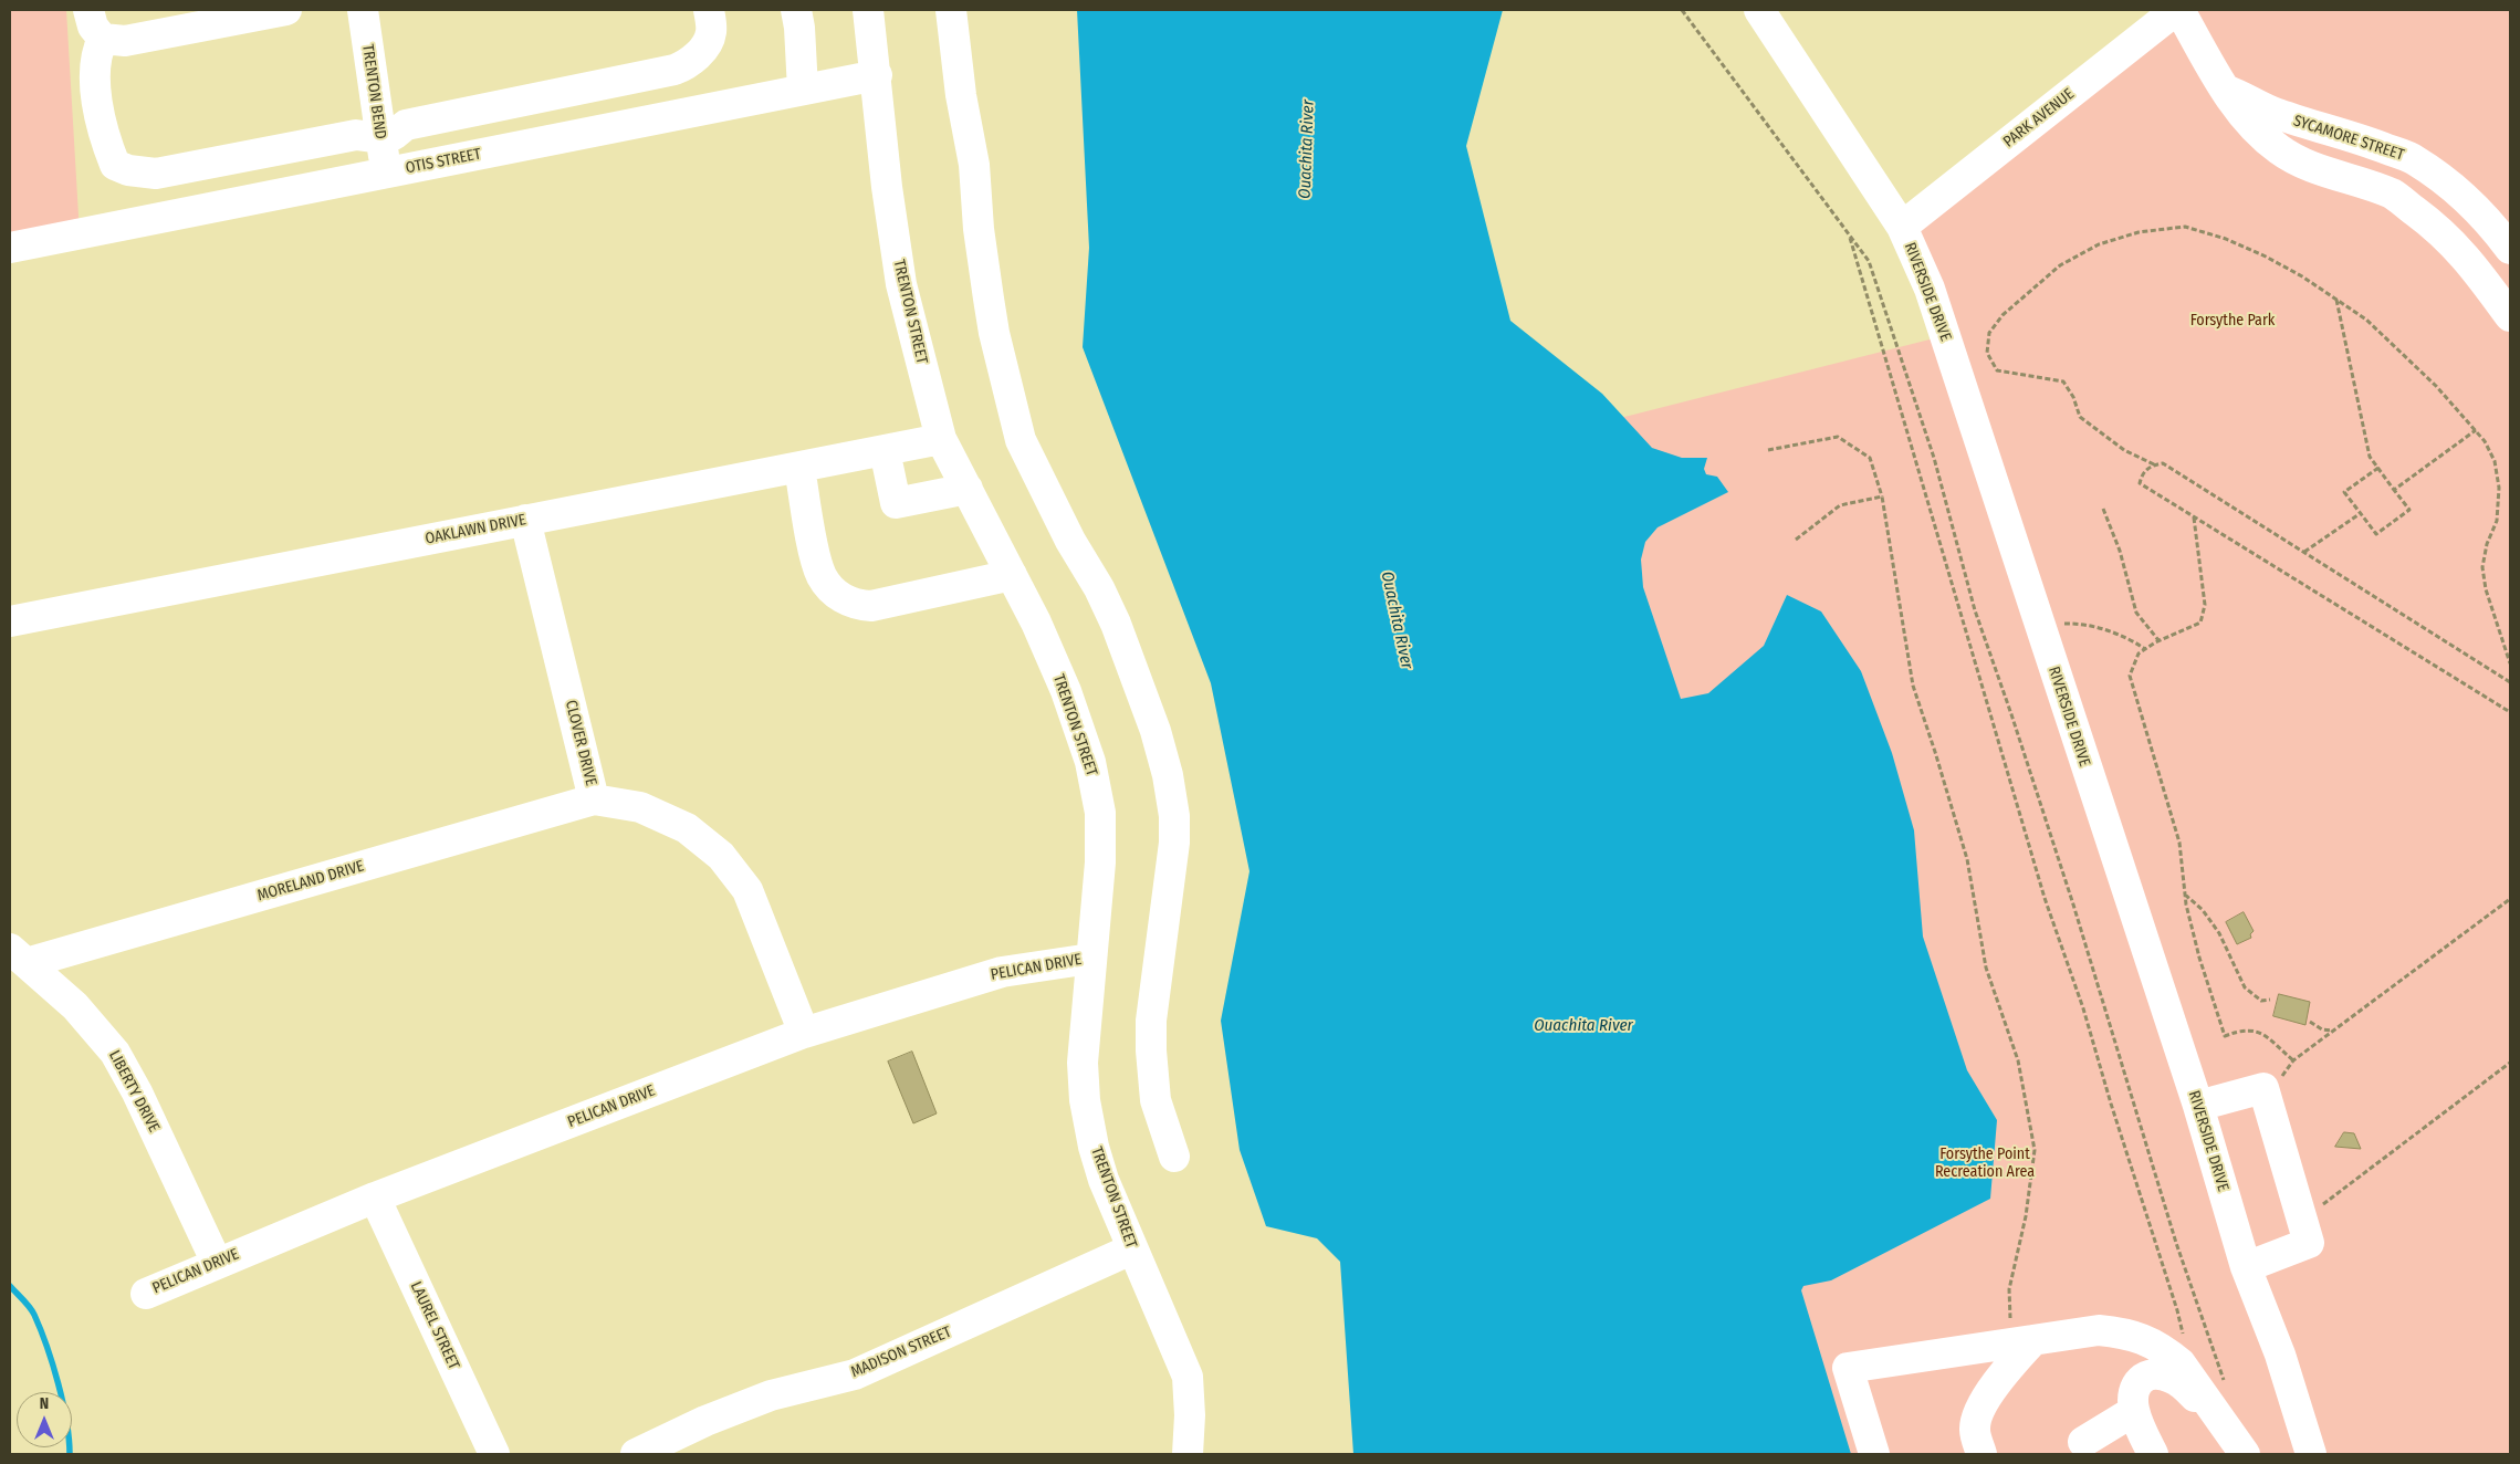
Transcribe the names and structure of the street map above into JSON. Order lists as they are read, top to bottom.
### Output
{
  "streets": {
    "street": [
      "TRENTON BEND",
      "PARK AVENUE",
      "SYCAMORE STREET",
      "OTIS STREET",
      "RIVERSIDE DRIVE",
      "TRENTON STREET",
      "OAKLAWN DRIVE",
      "CLOVER DRIVE",
      "MORELAND DRIVE",
      "PELICAN DRIVE",
      "LIBERTY DRIVE",
      "LAUREL STREET",
      "MADISON STREET"
    ]
  },
  "crossings": [
    ["TRENTON BEND", "OTIS STREET"],
    ["PARK AVENUE", "RIVERSIDE DRIVE"],
    ["OTIS STREET", "TRENTON STREET"],
    ["TRENTON STREET", "OAKLAWN DRIVE"],
    ["TRENTON STREET", "PELICAN DRIVE"],
    ["TRENTON STREET", "MADISON STREET"],
    ["OAKLAWN DRIVE", "CLOVER DRIVE"],
    ["CLOVER DRIVE", "MORELAND DRIVE"],
    ["CLOVER DRIVE", "PELICAN DRIVE"],
    ["MORELAND DRIVE", "LIBERTY DRIVE"],
    ["PELICAN DRIVE", "LIBERTY DRIVE"],
    ["PELICAN DRIVE", "LAUREL STREET"]
  ],
  "water": ["Ouachita River"],
  "parks": ["Forsythe Park", "Forsythe Point Recreation Area"],
  "north": "top"
}
